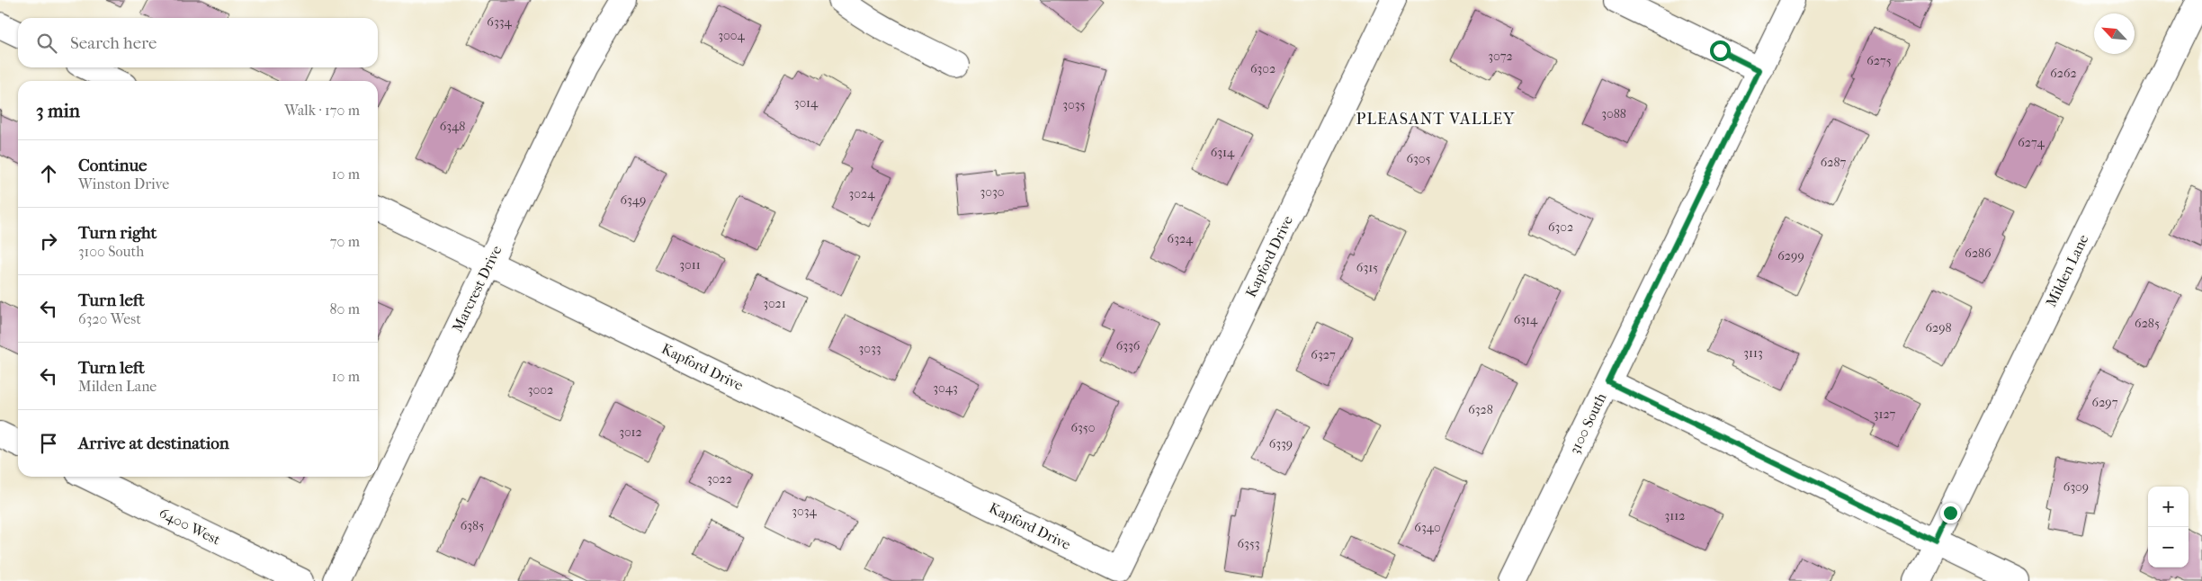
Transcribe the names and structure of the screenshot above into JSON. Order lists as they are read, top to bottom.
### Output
{
  "streets": {
    "street": [
      "Kapford Drive",
      "Milden Lane",
      "Marcrest Drive",
      "3100 South",
      "6400 West"
    ]
  },
  "crossings": [
    ["Kapford Drive", "Marcrest Drive"]
  ],
  "districts": ["PLEASANT VALLEY"],
  "house_numbers": [
    "6334",
    "3004",
    "3072",
    "6275",
    "6302",
    "6262",
    "3014",
    "3035",
    "3088",
    "6348",
    "6274",
    "6314",
    "6305",
    "6287",
    "3030",
    "3024",
    "6349",
    "6302",
    "6324",
    "6286",
    "6299",
    "3011",
    "6315",
    "3021",
    "6314",
    "6285",
    "6298",
    "6336",
    "3033",
    "3113",
    "6327",
    "3043",
    "3002",
    "6297",
    "6328",
    "3127",
    "6350",
    "3012",
    "6339",
    "3022",
    "6309",
    "3034",
    "3112",
    "6385",
    "6340",
    "6353"
  ],
  "north": "top left",
  "page": {
    "search": "Search here",
    "heading": ["3 min", "Walk · 170 m"],
    "list": [
      ["Continue", "Winston Drive", "10 m"],
      ["Turn right", "3100 South", "70 m"],
      ["Turn left", "6320 West", "80 m"],
      ["Turn left", "Milden Lane", "10 m"],
      "Arrive at destination"
    ],
    "map_buttons": ["+", "−"]
  }
}
